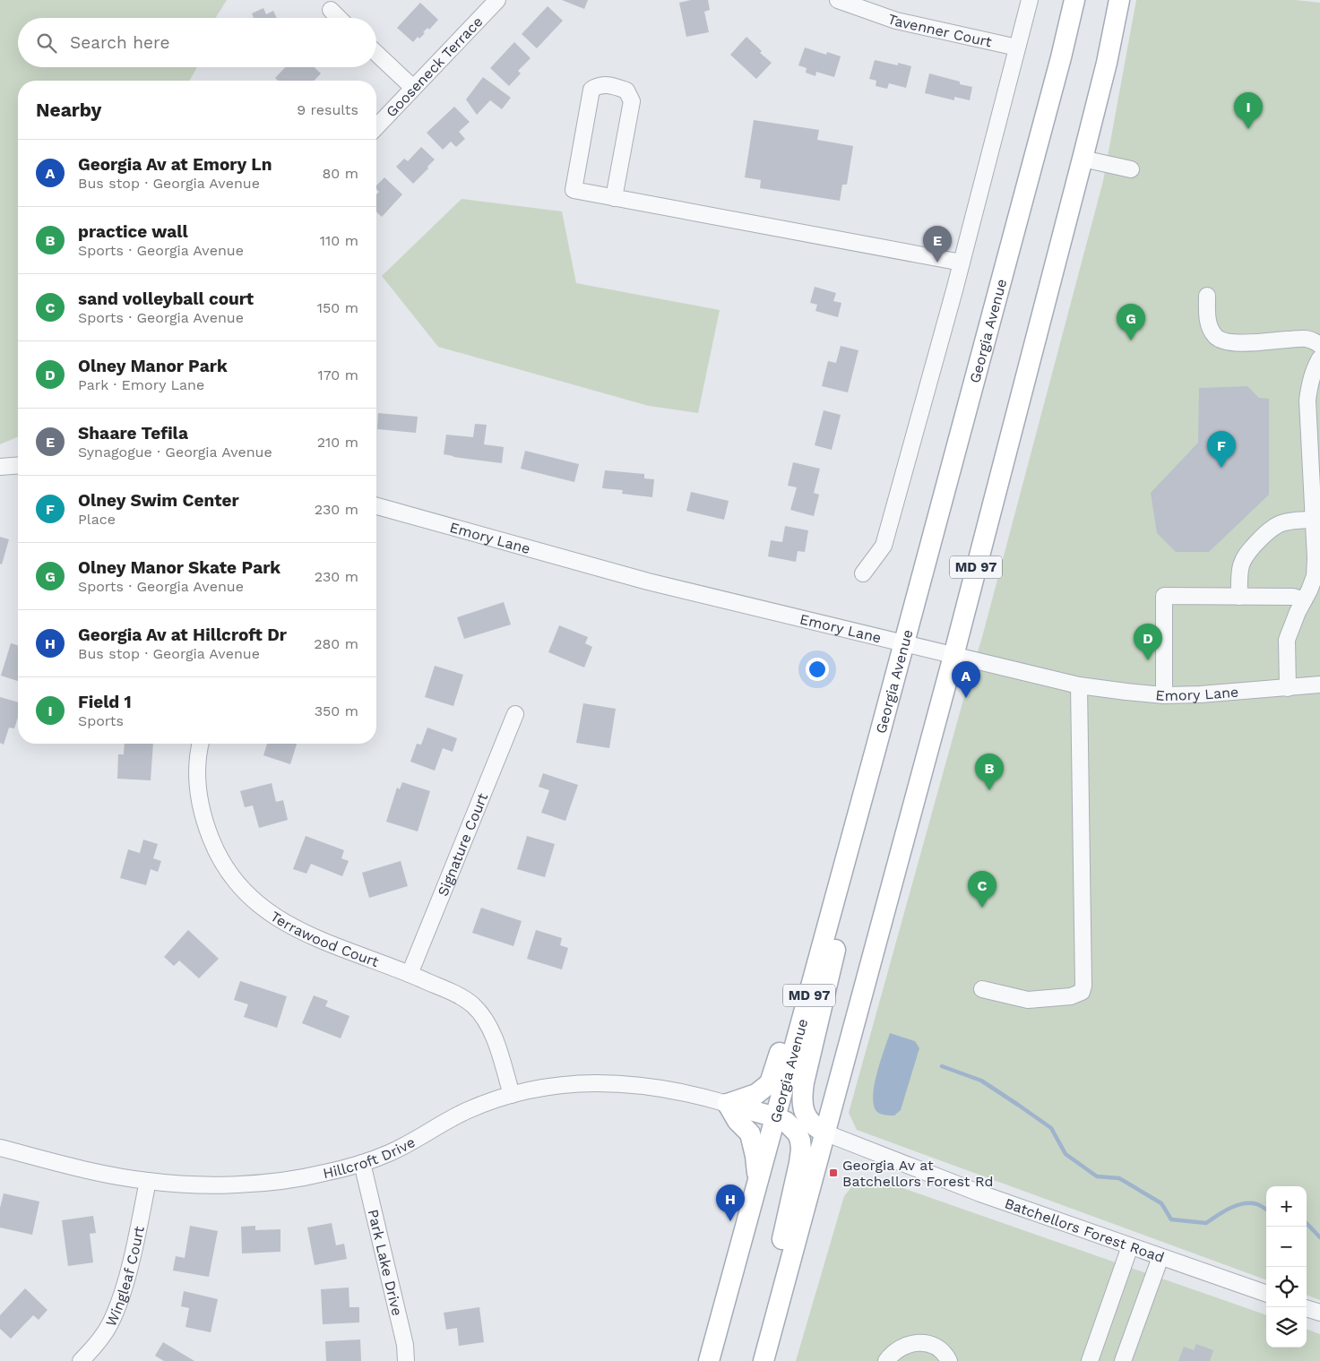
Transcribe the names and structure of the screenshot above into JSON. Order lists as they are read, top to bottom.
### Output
{
  "streets": {
    "main road": ["Georgia Avenue", "MD 97"],
    "street": [
      "Tavenner Court",
      "Gooseneck Terrace",
      "Emory Lane",
      "Signature Court",
      "Terrawood Court",
      "Hillcroft Drive",
      "Batchellors Forest Road",
      "Park Lake Drive",
      "Wingleaf Court"
    ]
  },
  "crossings": [
    ["Georgia Avenue", "Emory Lane"],
    ["Emory Lane", "MD 97"],
    ["MD 97", "Batchellors Forest Road"],
    ["Signature Court", "Terrawood Court"],
    ["Terrawood Court", "Hillcroft Drive"],
    ["Hillcroft Drive", "Park Lake Drive"],
    ["Hillcroft Drive", "Wingleaf Court"]
  ],
  "places": {
    "transit": ["Georgia Av at Batchellors Forest Rd"]
  },
  "page": {
    "search": "Search here",
    "heading": ["Nearby", "9 results"],
    "pins": [
      "I",
      "E",
      "G",
      "F",
      "D",
      "A",
      "B",
      "C",
      "H"
    ],
    "list": [
      {
        "mark": "A",
        "name": "Georgia Av at Emory Ln",
        "note": "Bus stop · Georgia Avenue",
        "value": "80 m"
      },
      {
        "mark": "B",
        "name": "practice wall",
        "note": "Sports · Georgia Avenue",
        "value": "110 m"
      },
      {
        "mark": "C",
        "name": "sand volleyball court",
        "note": "Sports · Georgia Avenue",
        "value": "150 m"
      },
      {
        "mark": "D",
        "name": "Olney Manor Park",
        "note": "Park · Emory Lane",
        "value": "170 m"
      },
      {
        "mark": "E",
        "name": "Shaare Tefila",
        "note": "Synagogue · Georgia Avenue",
        "value": "210 m"
      },
      {
        "mark": "F",
        "name": "Olney Swim Center",
        "note": "Place",
        "value": "230 m"
      },
      {
        "mark": "G",
        "name": "Olney Manor Skate Park",
        "note": "Sports · Georgia Avenue",
        "value": "230 m"
      },
      {
        "mark": "H",
        "name": "Georgia Av at Hillcroft Dr",
        "note": "Bus stop · Georgia Avenue",
        "value": "280 m"
      },
      {
        "mark": "I",
        "name": "Field 1",
        "note": "Sports",
        "value": "350 m"
      }
    ],
    "map_buttons": ["+", "−"]
  }
}
